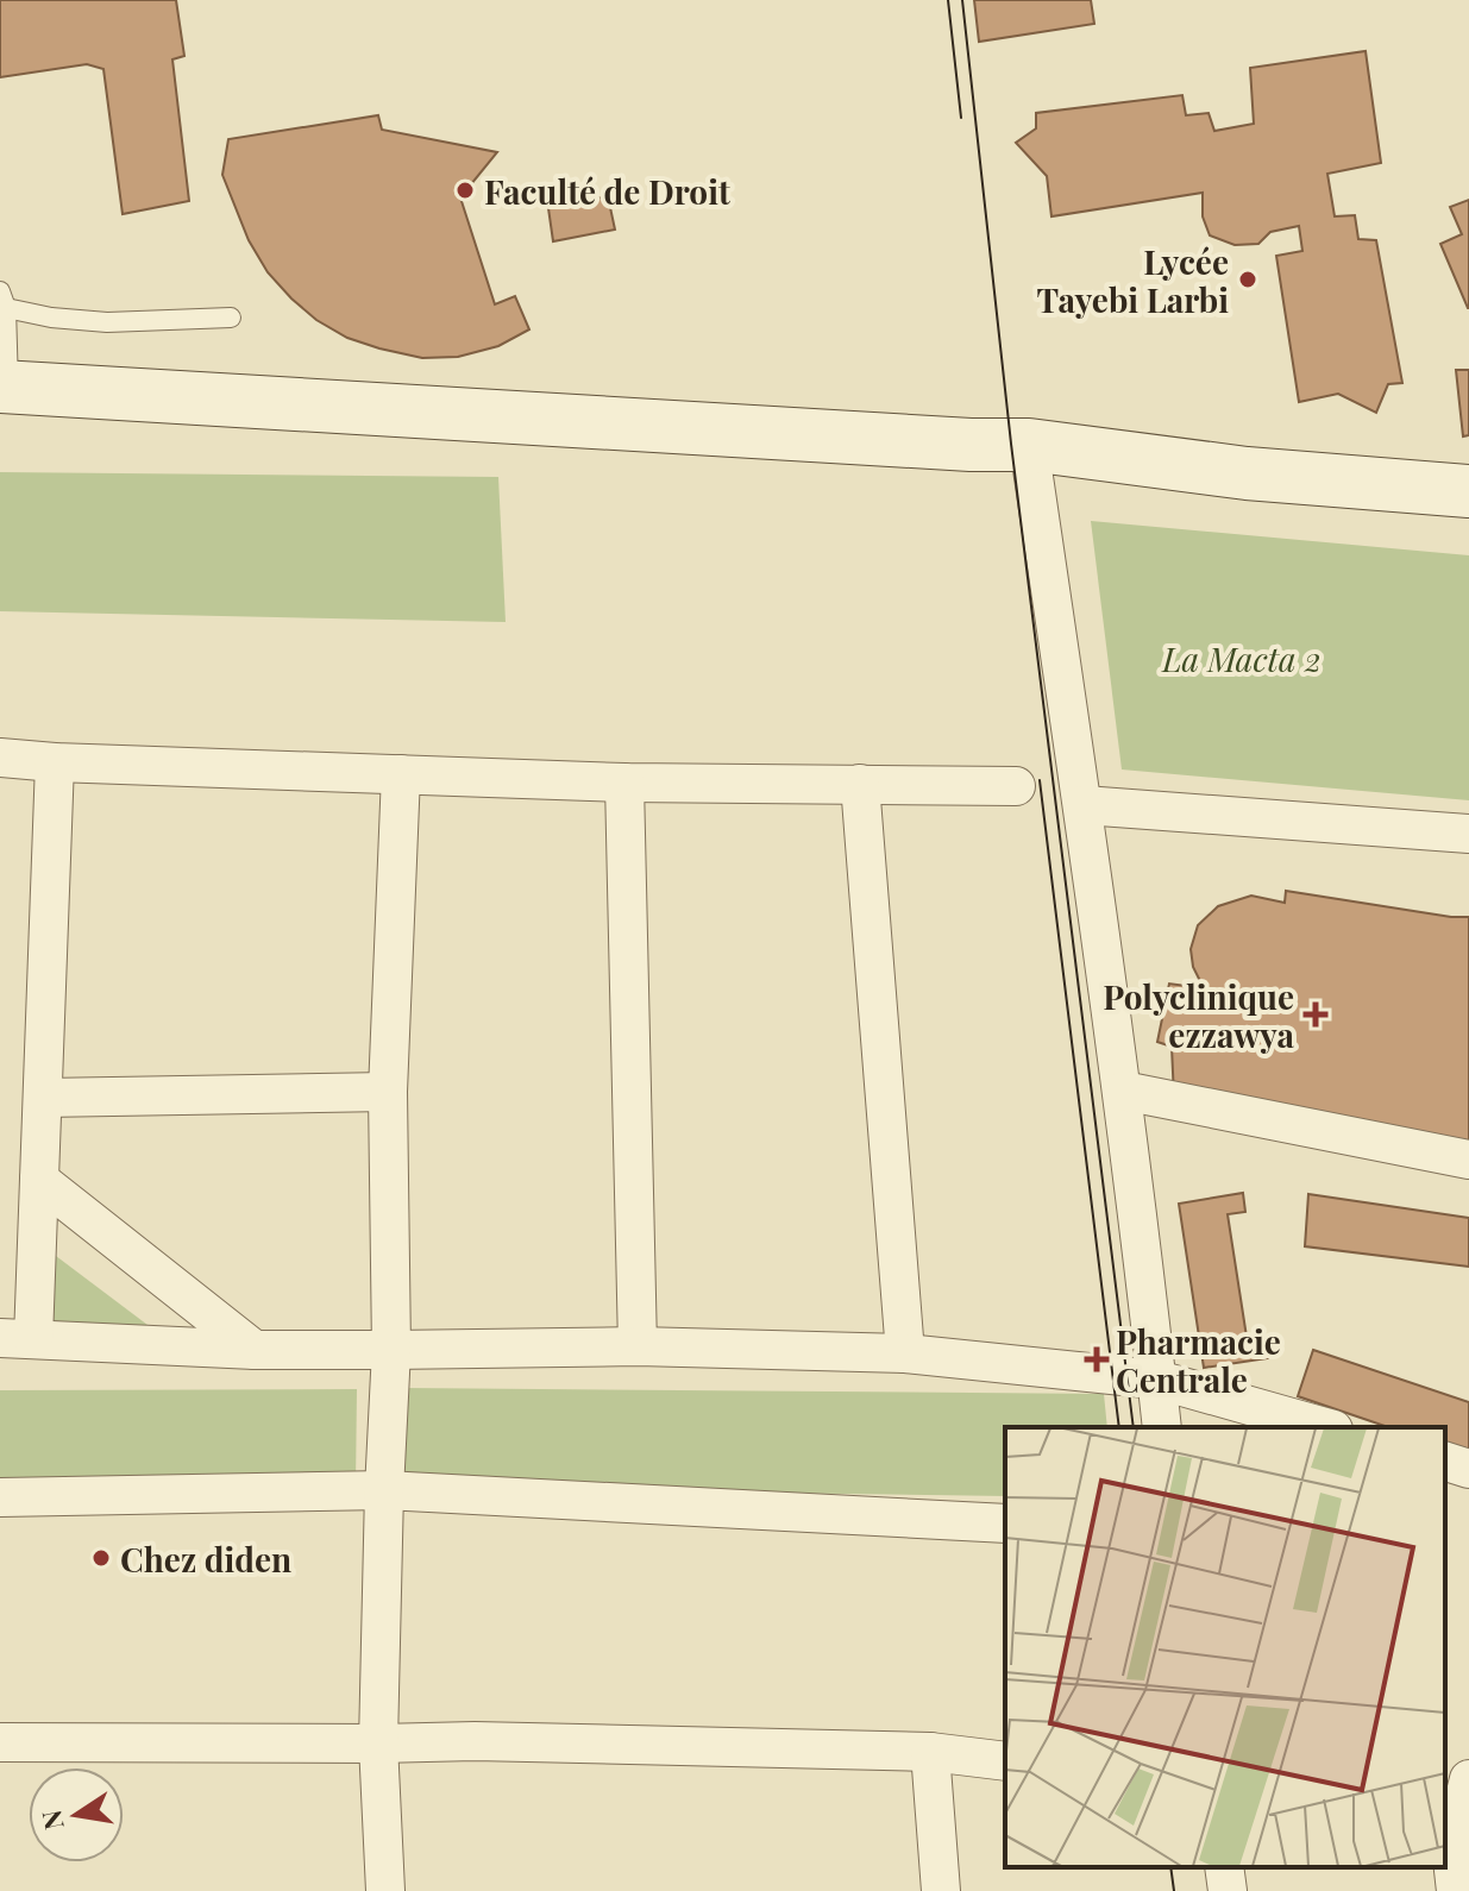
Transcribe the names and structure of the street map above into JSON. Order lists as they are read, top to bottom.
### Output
{
  "parks": ["La Macta 2"],
  "places": {
    "other": ["Faculté de Droit", "Lycée Tayebi Larbi", "Chez diden"],
    "health": ["Polyclinique ezzawya", "Pharmacie Centrale"]
  },
  "north": "left"
}
